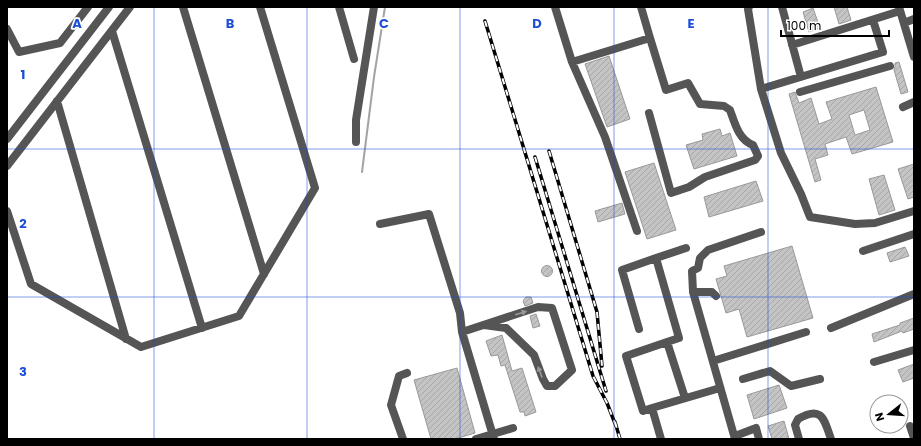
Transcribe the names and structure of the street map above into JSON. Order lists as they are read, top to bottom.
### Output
{
  "scale_bar": "100 m",
  "north": "left",
  "grid": {
    "columns": [
      "A",
      "B",
      "C",
      "D",
      "E"
    ],
    "rows": ["1", "2", "3"]
  }
}
